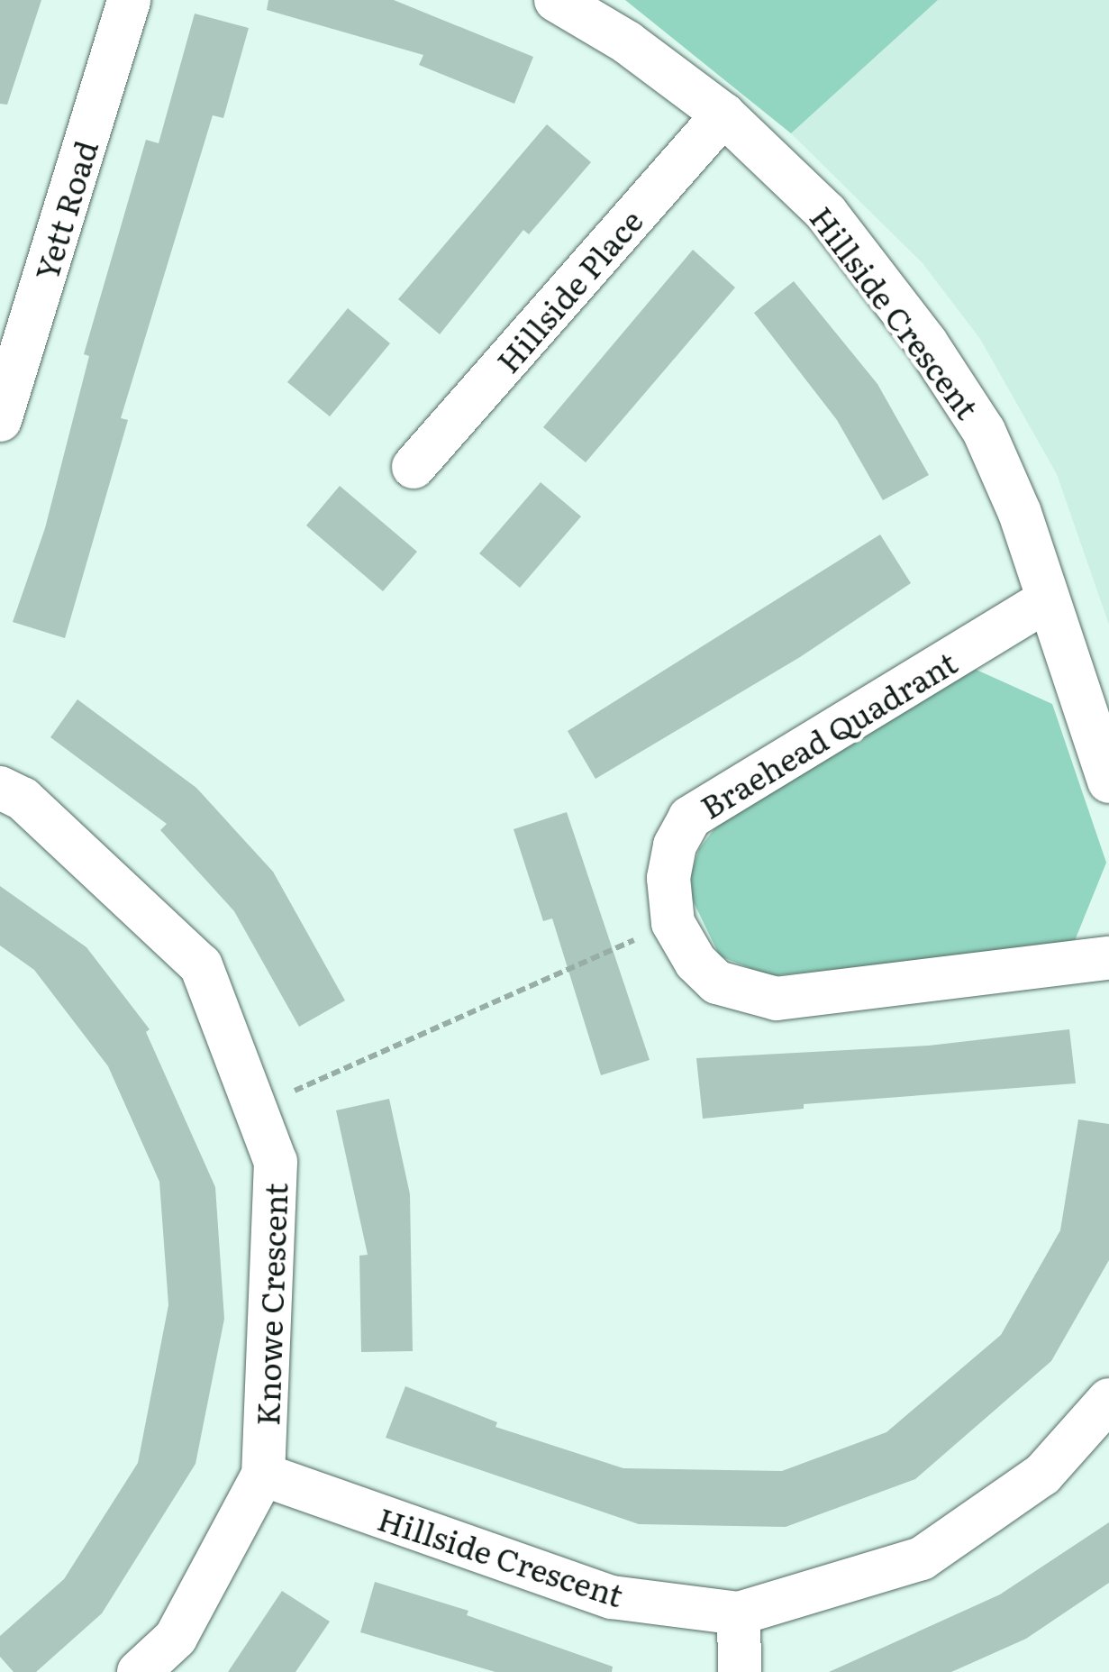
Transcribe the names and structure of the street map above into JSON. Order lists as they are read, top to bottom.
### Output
{
  "streets": {
    "street": [
      "Yett Road",
      "Hillside Place",
      "Hillside Crescent",
      "Braehead Quadrant",
      "Knowe Crescent"
    ]
  },
  "crossings": [
    ["Hillside Place", "Hillside Crescent"],
    ["Hillside Crescent", "Braehead Quadrant"],
    ["Hillside Crescent", "Knowe Crescent"]
  ]
}
